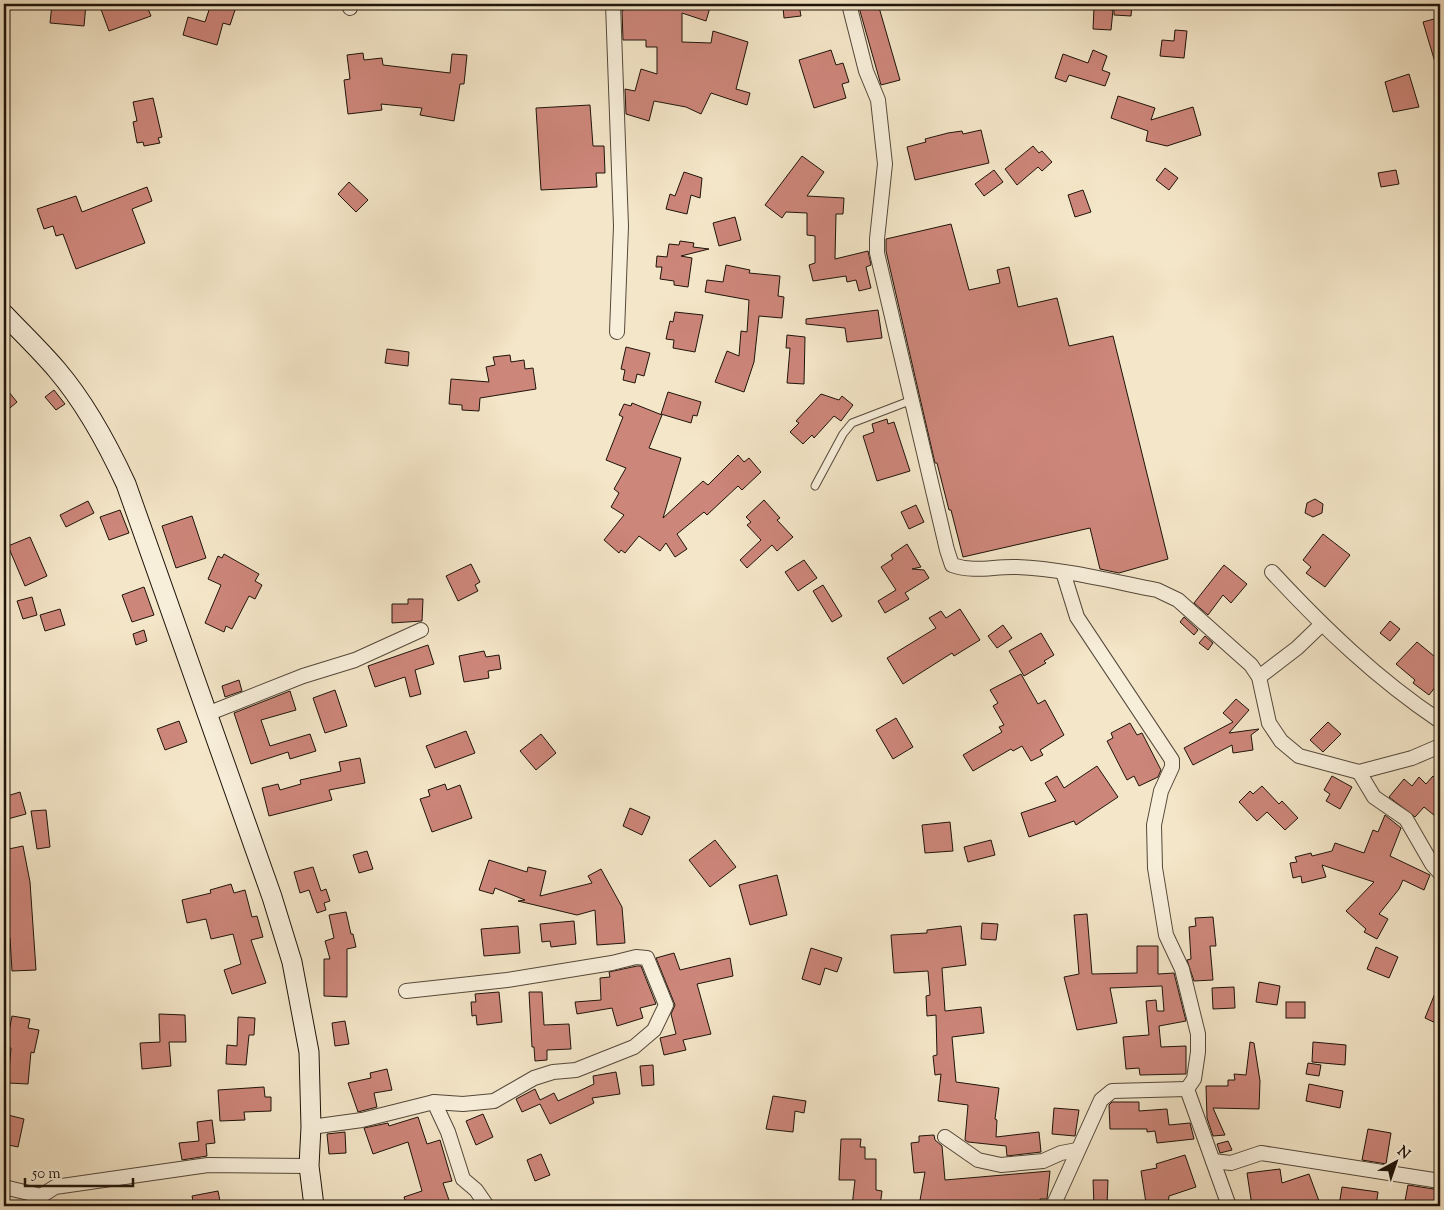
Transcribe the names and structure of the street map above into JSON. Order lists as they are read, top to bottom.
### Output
{
  "scale_bar": "50 m",
  "north": "top right"
}
